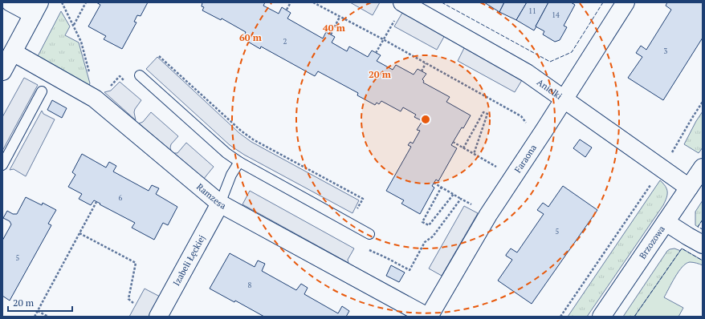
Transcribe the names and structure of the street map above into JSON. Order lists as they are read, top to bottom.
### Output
{
  "streets": {
    "street": [
      "Anielki",
      "Faraona",
      "Ramzesa",
      "Brzozowa",
      "Izabeli Łęckiej"
    ]
  },
  "crossings": [
    ["Anielki", "Faraona"],
    ["Anielki", "Brzozowa"],
    ["Faraona", "Ramzesa"],
    ["Ramzesa", "Izabeli Łęckiej"]
  ],
  "house_numbers": [
    "11",
    "14",
    "2",
    "3",
    "6",
    "5",
    "5",
    "8"
  ],
  "scale_bar": "20 m",
  "rings": ["40 m", "60 m", "20 m"]
}
